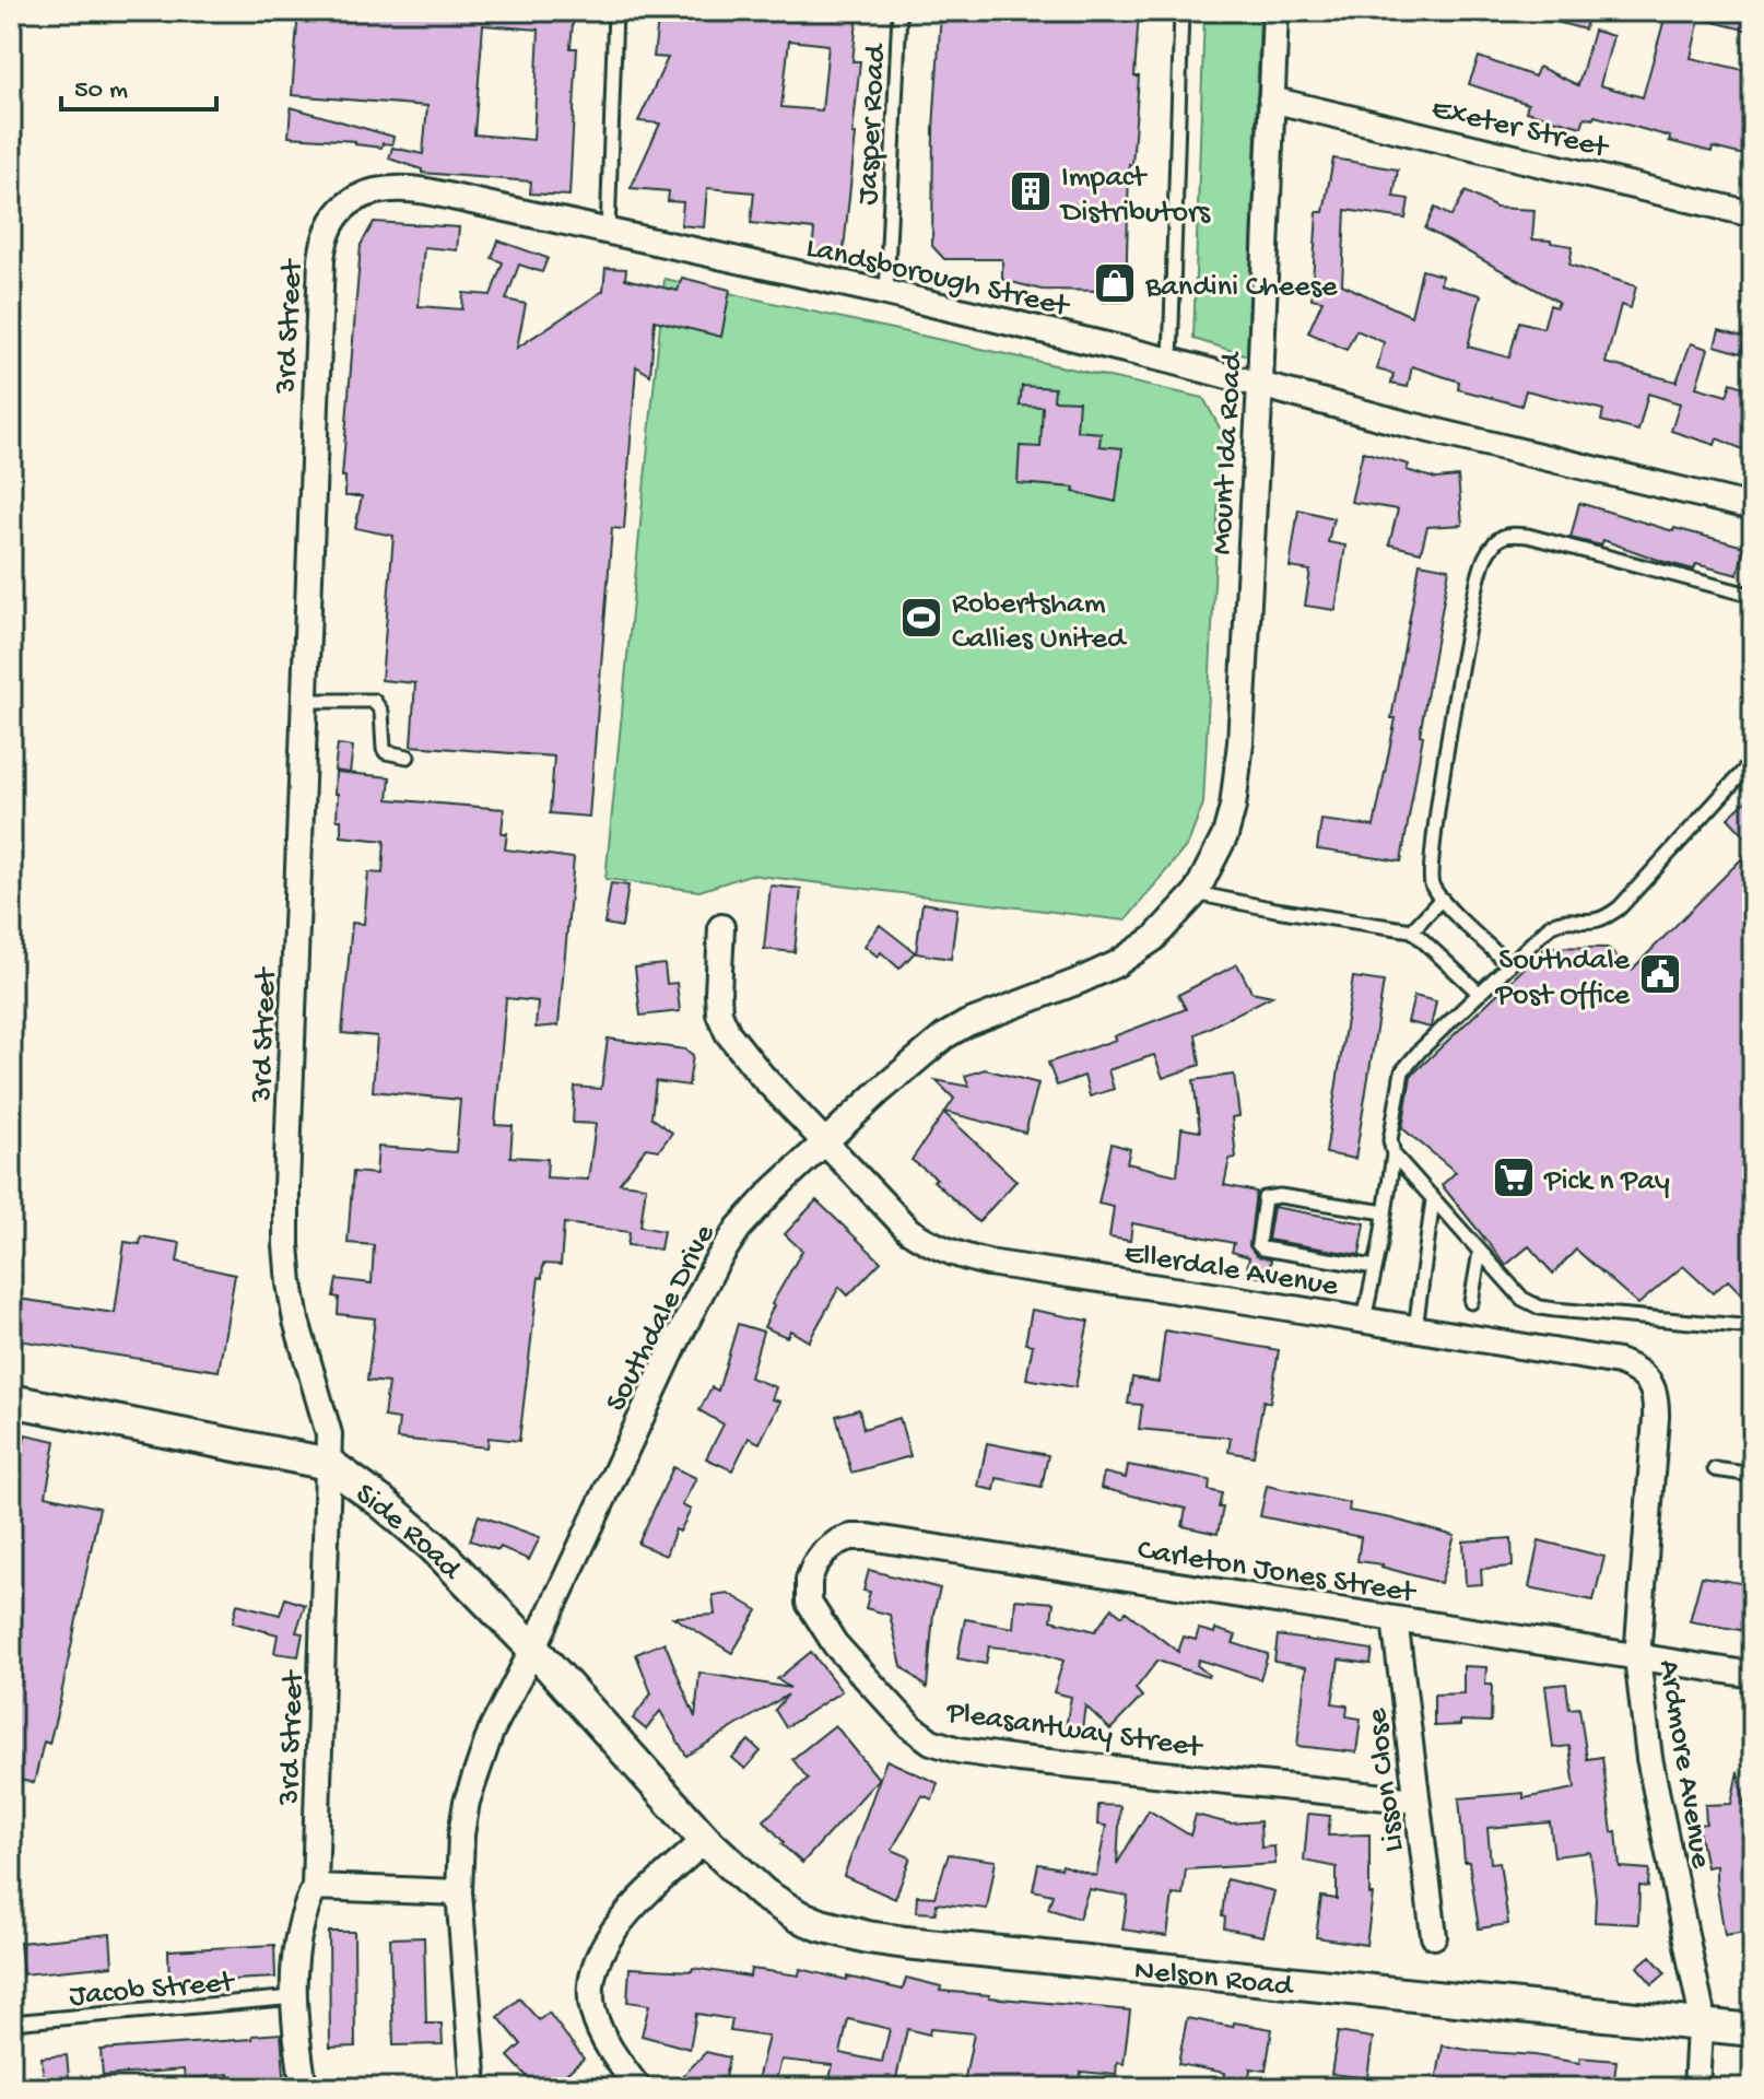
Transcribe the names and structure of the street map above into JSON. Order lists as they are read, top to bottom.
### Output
{
  "streets": {
    "street": [
      "Exeter Street",
      "Landsborough Street",
      "3rd Street",
      "Mount Ida Road",
      "Ellerdale Avenue",
      "Southdale Drive",
      "Side Road",
      "Carleton Jones Street",
      "Pleasantway Street",
      "Ardmore Avenue",
      "Lisson Close",
      "Nelson Road"
    ],
    "lane": ["Jasper Road", "Jacob Street"]
  },
  "crossings": [
    ["Jasper Road", "Landsborough Street"],
    ["Exeter Street", "Mount Ida Road"],
    ["Landsborough Street", "3rd Street"],
    ["Landsborough Street", "Mount Ida Road"],
    ["3rd Street", "Side Road"],
    ["3rd Street", "Jacob Street"],
    ["Mount Ida Road", "Southdale Drive"],
    ["Ellerdale Avenue", "Southdale Drive"],
    ["Ellerdale Avenue", "Ardmore Avenue"],
    ["Southdale Drive", "Side Road"],
    ["Side Road", "Nelson Road"],
    ["Carleton Jones Street", "Pleasantway Street"],
    ["Carleton Jones Street", "Ardmore Avenue"],
    ["Carleton Jones Street", "Lisson Close"],
    ["Pleasantway Street", "Lisson Close"],
    ["Ardmore Avenue", "Nelson Road"]
  ],
  "places": {
    "building": ["Impact Distributors"],
    "shop": ["Bandini Cheese"],
    "sports": ["Robertsham Callies United"],
    "public building": ["Southdale Post Office"],
    "supermarket": ["Pick n Pay"]
  },
  "scale_bar": "50 m"
}
